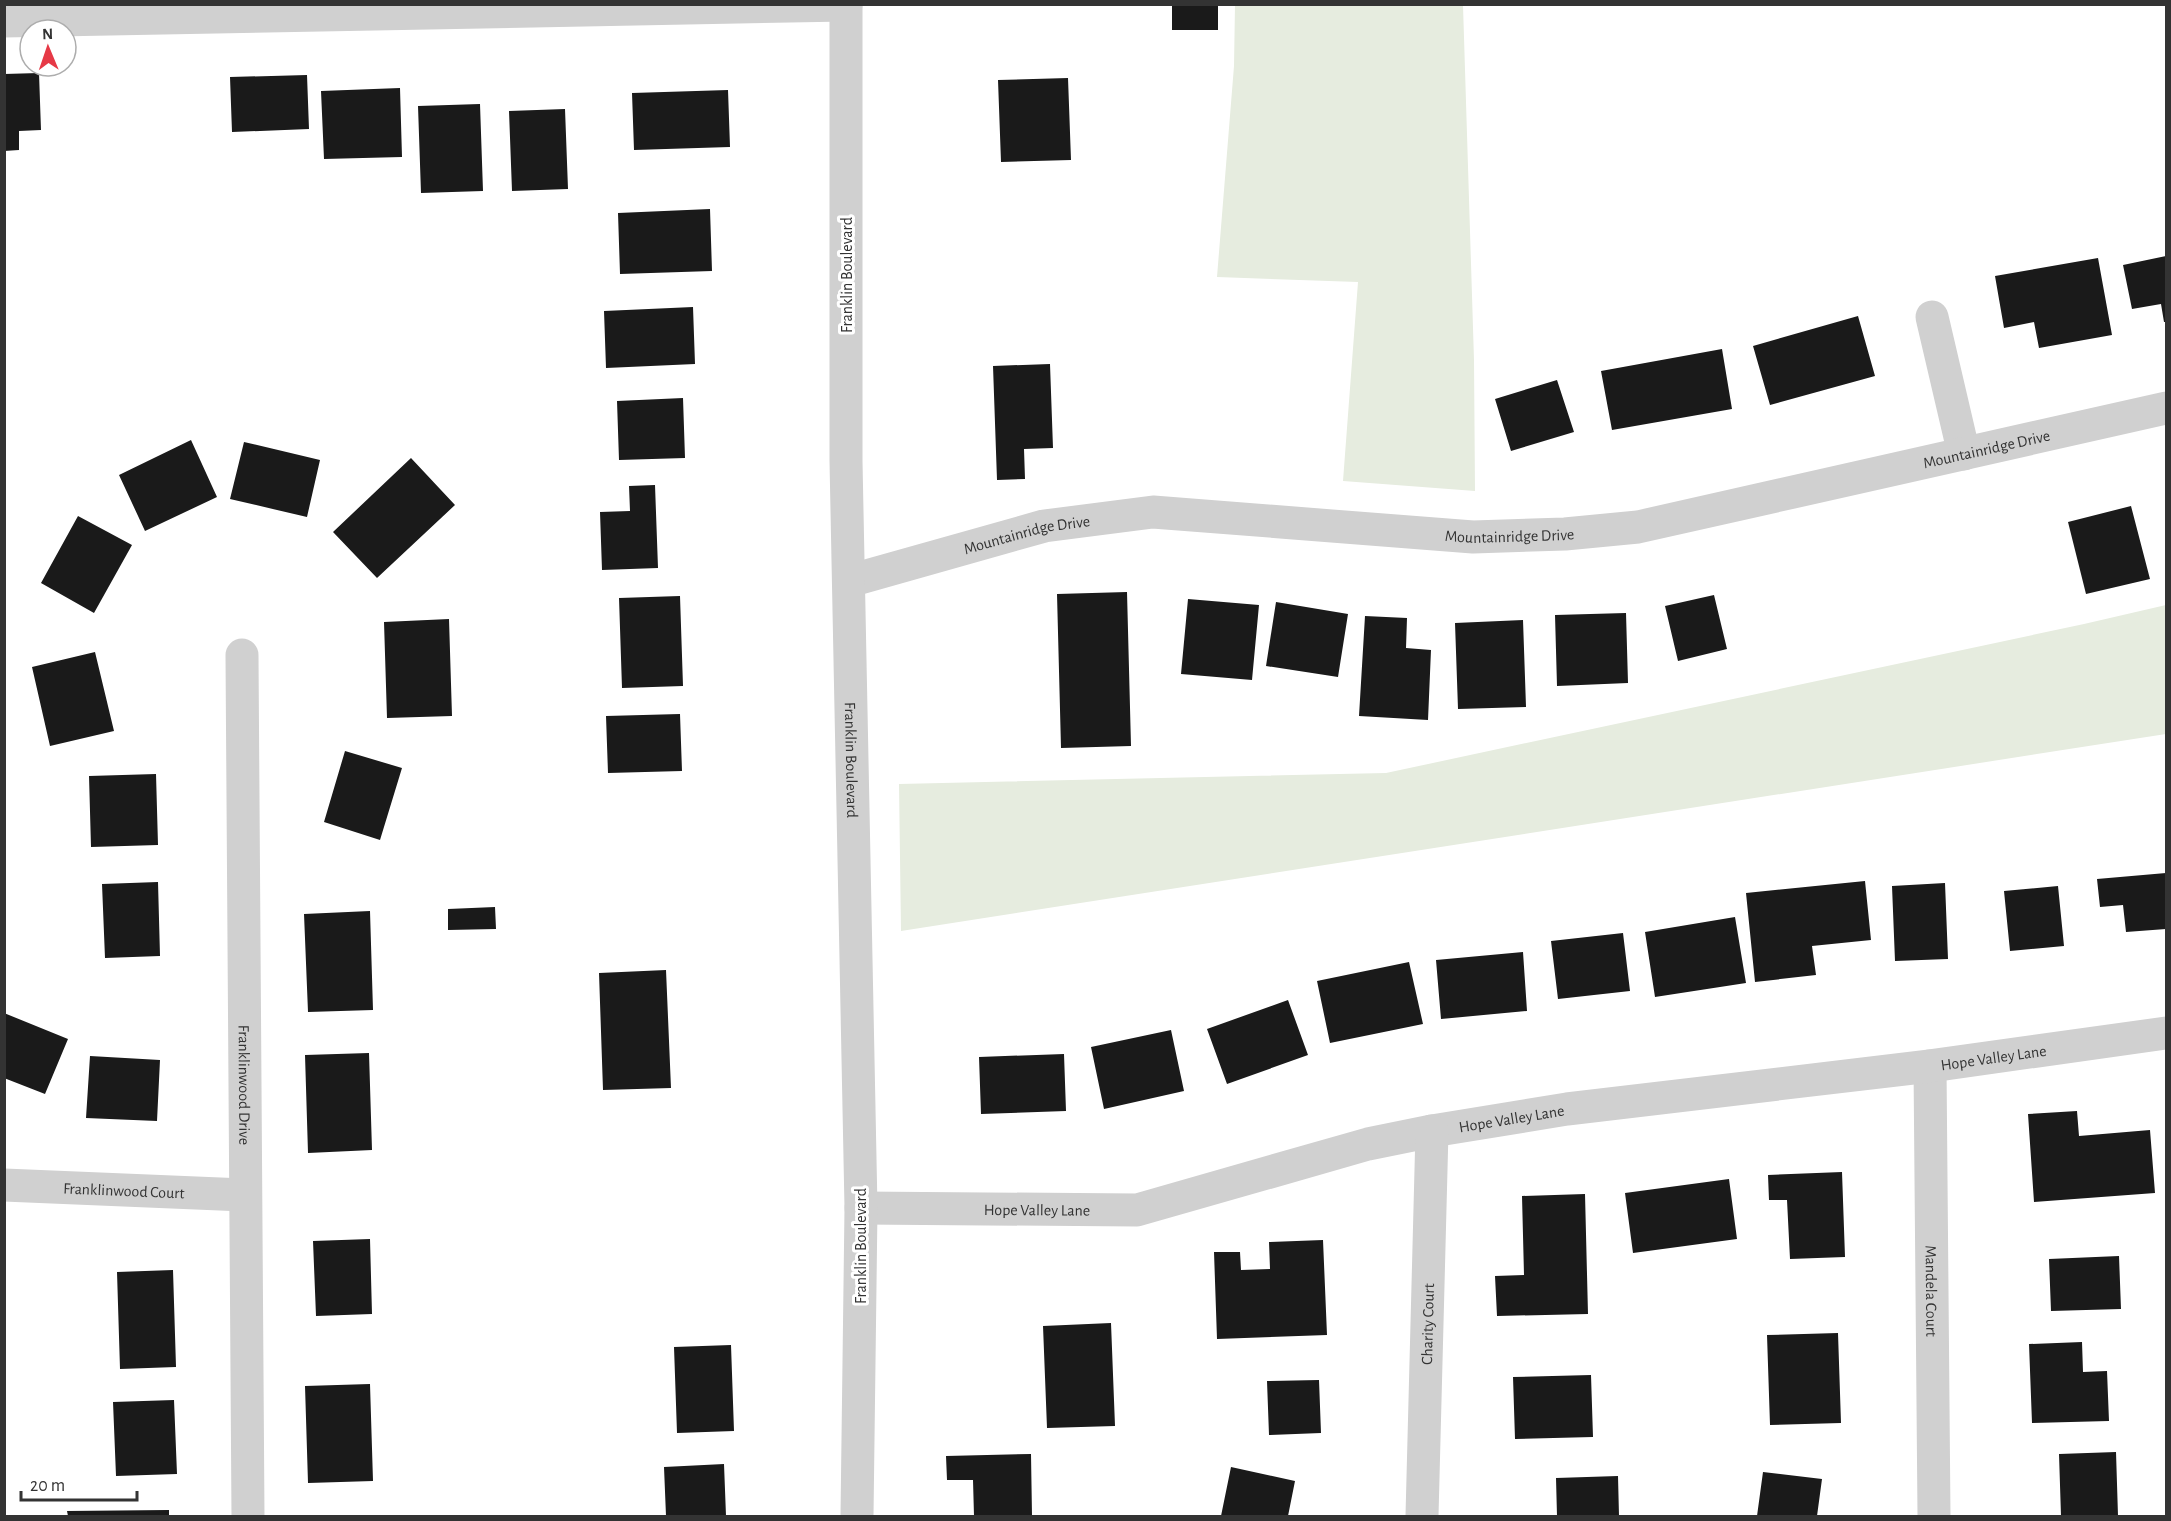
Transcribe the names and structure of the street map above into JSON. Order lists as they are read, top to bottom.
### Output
{
  "streets": {
    "street": [
      "Franklin Boulevard",
      "Mountainridge Drive",
      "Hope Valley Lane",
      "Franklinwood Drive",
      "Franklinwood Court",
      "Mandela Court",
      "Charity Court"
    ]
  },
  "crossings": [
    ["Franklin Boulevard", "Mountainridge Drive"],
    ["Franklin Boulevard", "Hope Valley Lane"],
    ["Hope Valley Lane", "Mandela Court"],
    ["Hope Valley Lane", "Charity Court"],
    ["Franklinwood Drive", "Franklinwood Court"]
  ],
  "scale_bar": "20 m",
  "north": "top"
}
